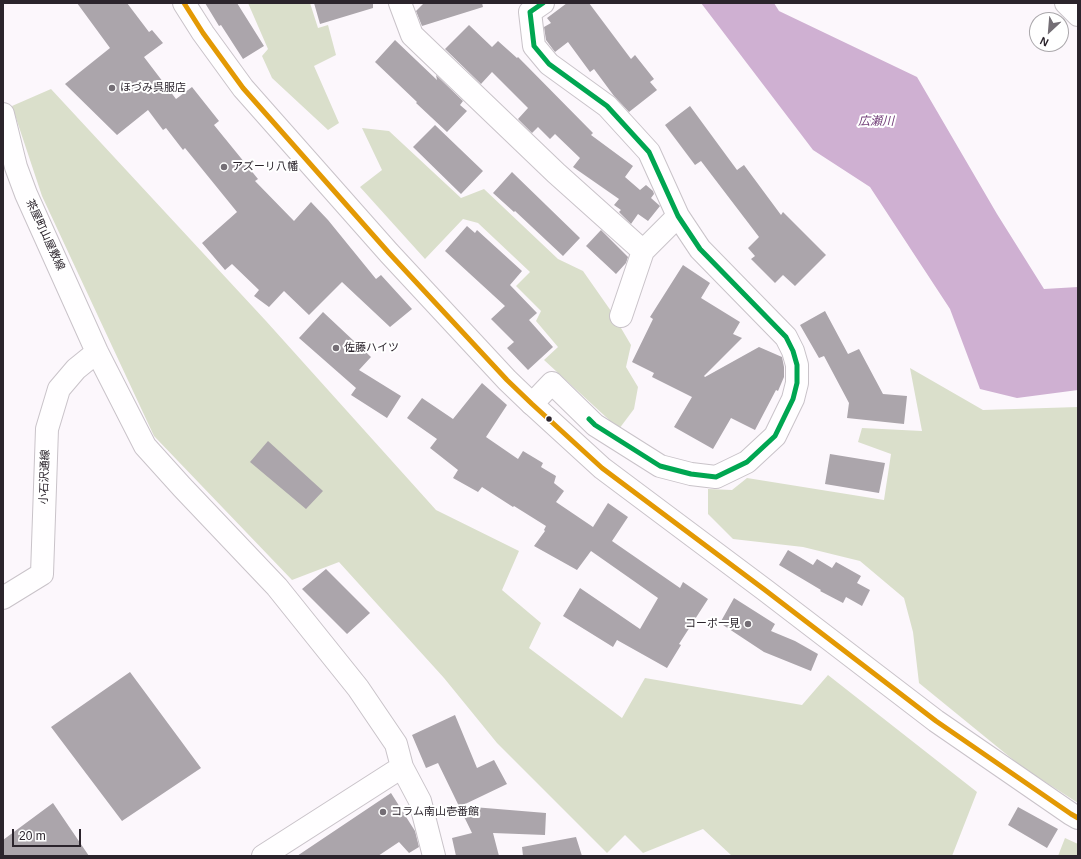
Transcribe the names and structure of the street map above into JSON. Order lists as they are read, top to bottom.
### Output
{
  "streets": {
    "street": ["茶屋町山屋敷線", "小石沢通線"]
  },
  "crossings": [
    ["茶屋町山屋敷線", "小石沢通線"]
  ],
  "water": ["広瀬川"],
  "places": [
    "ほづみ呉服店",
    "アズーリ八幡",
    "佐藤ハイツ",
    "コーポ一見",
    "コラム南山壱番館"
  ],
  "scale_bar": "20 m",
  "north": "bottom left"
}
